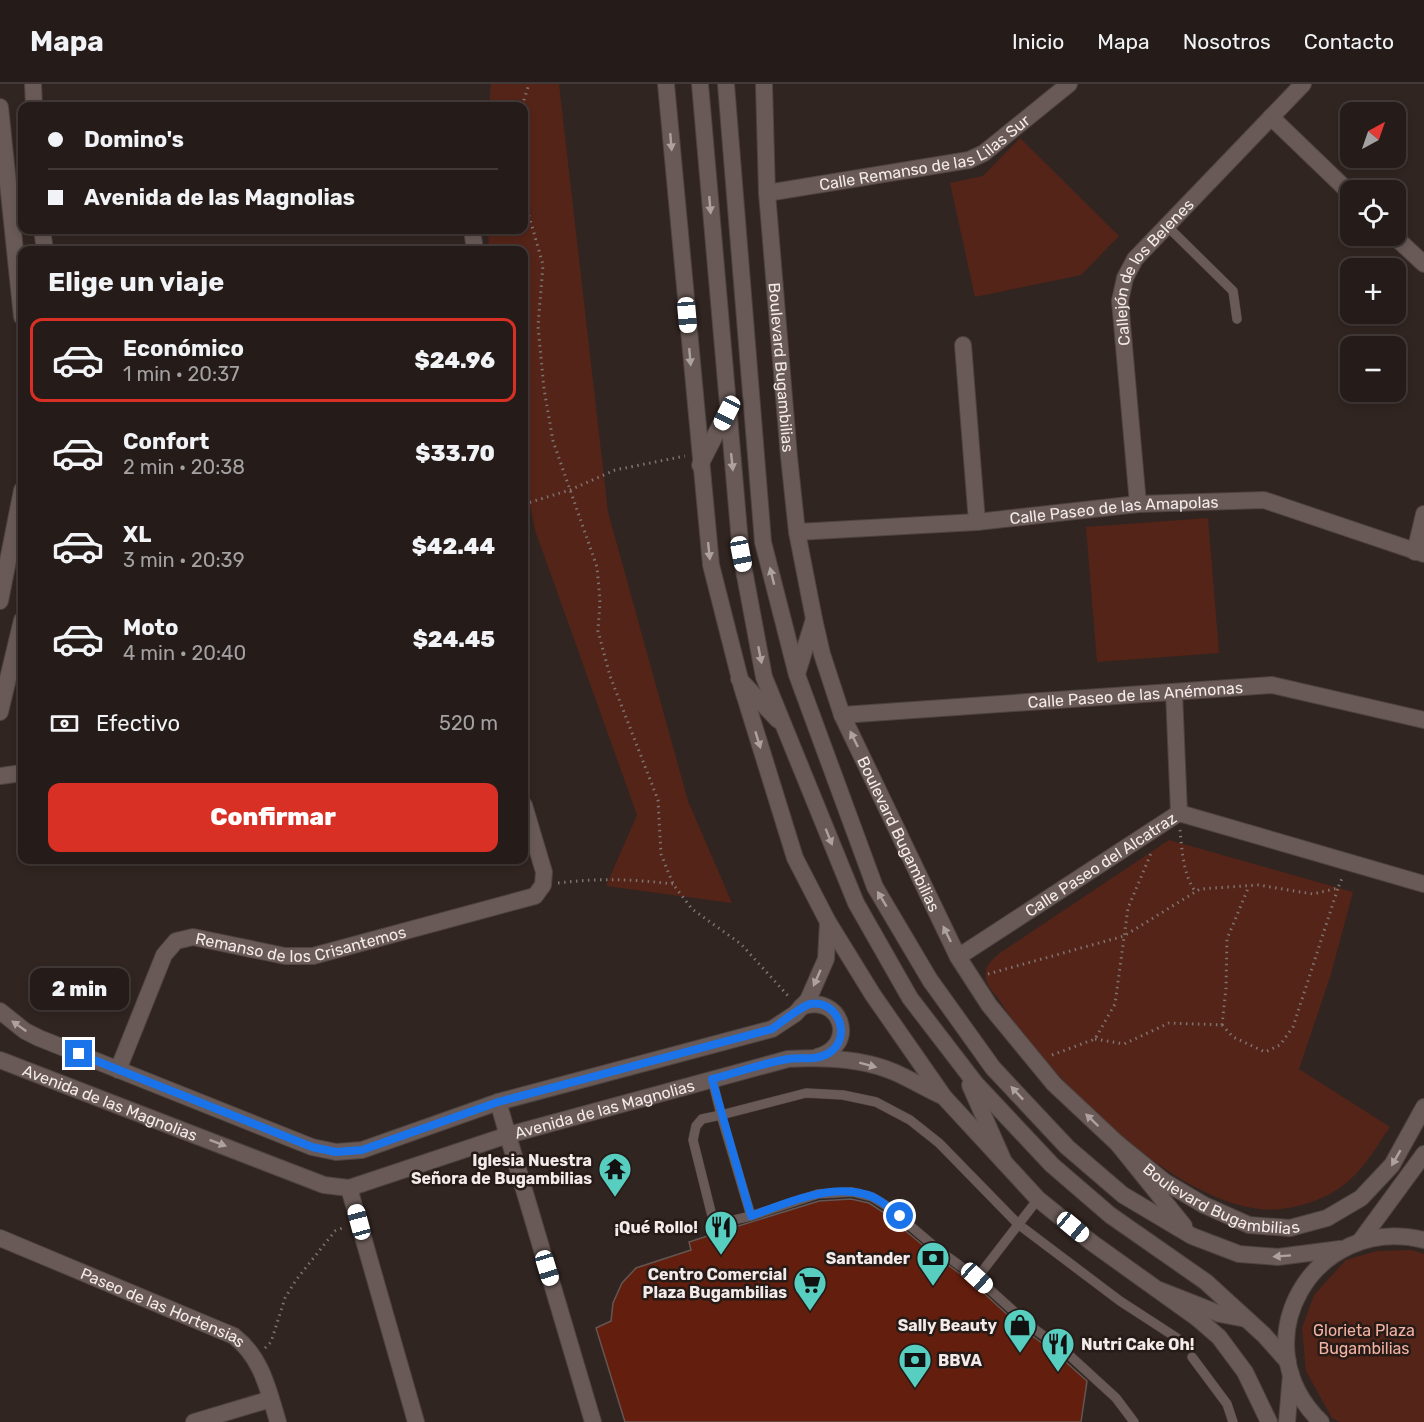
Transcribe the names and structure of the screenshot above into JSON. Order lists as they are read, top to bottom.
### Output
{
  "streets": {
    "street": [
      "Calle Remanso de las Lilas Sur",
      "Callejón de los Belenes",
      "Boulevard Bugambilias",
      "Calle Paseo de las Amapolas",
      "Calle Paseo de las Anémonas",
      "Calle Paseo del Alcatraz",
      "Remanso de los Crisantemos",
      "Avenida de las Magnolias",
      "Paseo de las Hortensias"
    ]
  },
  "crossings": [
    ["Calle Remanso de las Lilas Sur", "Boulevard Bugambilias"],
    ["Callejón de los Belenes", "Calle Paseo de las Amapolas"],
    ["Boulevard Bugambilias", "Calle Paseo de las Amapolas"],
    ["Boulevard Bugambilias", "Calle Paseo de las Anémonas"],
    ["Boulevard Bugambilias", "Calle Paseo del Alcatraz"],
    ["Remanso de los Crisantemos", "Avenida de las Magnolias"]
  ],
  "parks": ["Glorieta Plaza Bugambilias"],
  "places": {
    "temple": ["Iglesia Nuestra Señora de Bugambilias"],
    "restaurant": ["¡Qué Rollo!", "Nutri Cake Oh!"],
    "bank": ["Santander", "BBVA"],
    "supermarket": ["Centro Comercial Plaza Bugambilias"],
    "shop": ["Sally Beauty"]
  },
  "north": "top right",
  "page": {
    "header": "Mapa",
    "nav": [
      "Inicio",
      "Mapa",
      "Nosotros",
      "Contacto"
    ],
    "map_buttons": ["+", "−"],
    "banner": ["Domino's", "Avenida de las Magnolias"],
    "heading": "Elige un viaje",
    "list": [
      {
        "name": "Económico",
        "note": "1 min · 20:37",
        "value": "$24.96"
      },
      {
        "name": "Confort",
        "note": "2 min · 20:38",
        "value": "$33.70"
      },
      {
        "name": "XL",
        "note": "3 min · 20:39",
        "value": "$42.44"
      },
      {
        "name": "Moto",
        "note": "4 min · 20:40",
        "value": "$24.45"
      }
    ],
    "pay": ["Efectivo", "520 m"],
    "buttons": "Confirmar",
    "bubble": "2 min"
  }
}
